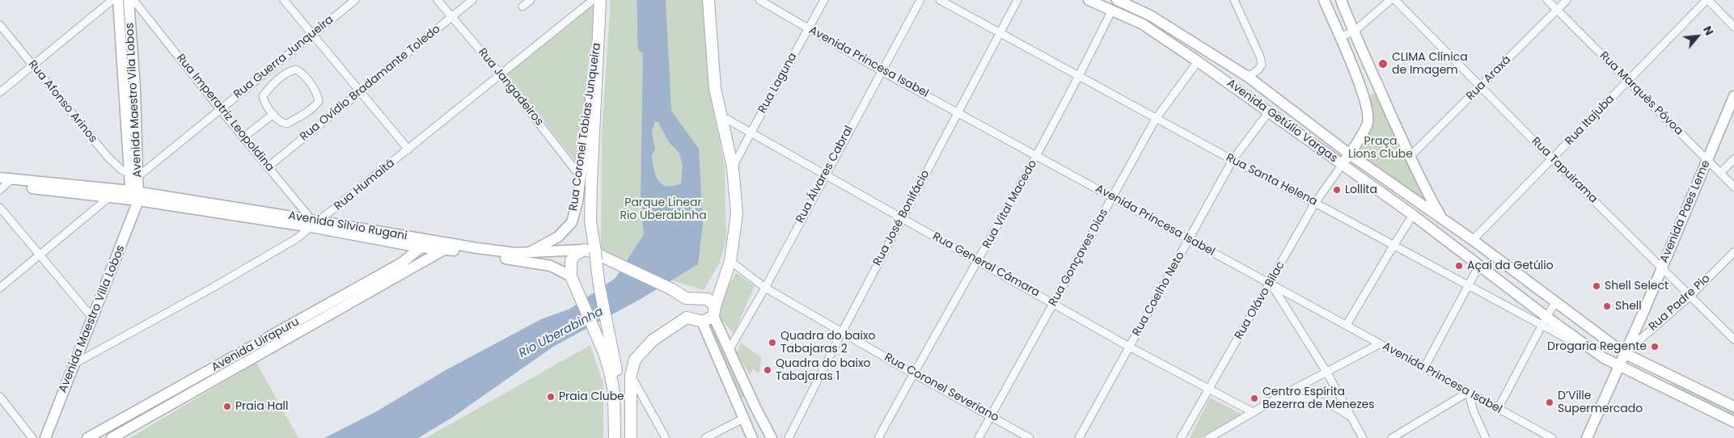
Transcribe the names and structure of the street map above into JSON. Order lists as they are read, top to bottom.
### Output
{
  "streets": {
    "main road": [
      "Avenida Maestro Vila Lobos",
      "Avenida Getúlio Vargas",
      "Rua Coronel Tobias Junqueira",
      "Avenida Paes Leme",
      "Avenida Silvio Rugani",
      "Avenida Maestro Villa Lobos",
      "Avenida Uirapuru"
    ],
    "street": [
      "Rua Guerra Junqueira",
      "Avenida Princesa Isabel",
      "Rua Araxá",
      "Rua Ovídio Bradamante Toledo",
      "Rua Laguna",
      "Rua Jangadeiros",
      "Rua Marquês Póvoa",
      "Rua Afonso Arinos",
      "Rua Imperatriz Leopoldina",
      "Rua Itajuba",
      "Rua Tapuirama",
      "Rua Álvares Cabral",
      "Rua Santa Helena",
      "Rua Humaitá",
      "Rua Vital Macedo",
      "Rua José Bonifácio",
      "Rua Gonçaves Dias",
      "Rua General Câmara",
      "Rua Coelho Neto",
      "Rua Olávo Bilac",
      "Rua Padre Pio",
      "Rua Coronel Severiano"
    ]
  },
  "crossings": [
    ["Rua Guerra Junqueira", "Avenida Maestro Vila Lobos"],
    ["Rua Guerra Junqueira", "Rua Afonso Arinos"],
    ["Rua Guerra Junqueira", "Rua Imperatriz Leopoldina"],
    ["Avenida Princesa Isabel", "Rua Laguna"],
    ["Avenida Princesa Isabel", "Rua Álvares Cabral"],
    ["Avenida Princesa Isabel", "Rua Vital Macedo"],
    ["Avenida Princesa Isabel", "Rua José Bonifácio"],
    ["Avenida Princesa Isabel", "Rua Gonçaves Dias"],
    ["Avenida Princesa Isabel", "Rua Coelho Neto"],
    ["Avenida Princesa Isabel", "Rua Olávo Bilac"],
    ["Rua Araxá", "Rua Marquês Póvoa"],
    ["Rua Araxá", "Rua Tapuirama"],
    ["Rua Ovídio Bradamante Toledo", "Rua Jangadeiros"],
    ["Rua Ovídio Bradamante Toledo", "Rua Imperatriz Leopoldina"],
    ["Rua Laguna", "Rua General Câmara"],
    ["Rua Jangadeiros", "Rua Coronel Tobias Junqueira"],
    ["Rua Jangadeiros", "Rua Humaitá"],
    ["Rua Marquês Póvoa", "Rua Itajuba"],
    ["Rua Marquês Póvoa", "Avenida Paes Leme"],
    ["Avenida Maestro Vila Lobos", "Rua Afonso Arinos"],
    ["Avenida Maestro Vila Lobos", "Avenida Silvio Rugani"],
    ["Avenida Maestro Vila Lobos", "Avenida Maestro Villa Lobos"],
    ["Rua Imperatriz Leopoldina", "Rua Humaitá"],
    ["Rua Imperatriz Leopoldina", "Avenida Silvio Rugani"],
    ["Rua Itajuba", "Avenida Getúlio Vargas"],
    ["Rua Itajuba", "Rua Tapuirama"],
    ["Avenida Getúlio Vargas", "Rua Santa Helena"],
    ["Avenida Getúlio Vargas", "Rua Vital Macedo"],
    ["Avenida Getúlio Vargas", "Avenida Paes Leme"],
    ["Avenida Getúlio Vargas", "Rua Gonçaves Dias"],
    ["Avenida Getúlio Vargas", "Rua Coelho Neto"],
    ["Avenida Getúlio Vargas", "Rua Olávo Bilac"],
    ["Avenida Getúlio Vargas", "Rua Padre Pio"],
    ["Rua Coronel Tobias Junqueira", "Avenida Silvio Rugani"],
    ["Rua Tapuirama", "Avenida Paes Leme"],
    ["Rua Tapuirama", "Rua Padre Pio"],
    ["Rua Álvares Cabral", "Rua General Câmara"],
    ["Rua Álvares Cabral", "Rua Coronel Severiano"],
    ["Rua Santa Helena", "Rua Vital Macedo"],
    ["Rua Santa Helena", "Rua José Bonifácio"],
    ["Rua Santa Helena", "Rua Gonçaves Dias"],
    ["Rua Santa Helena", "Rua Coelho Neto"],
    ["Rua Santa Helena", "Rua Olávo Bilac"],
    ["Rua Humaitá", "Avenida Silvio Rugani"],
    ["Rua Humaitá", "Avenida Maestro Villa Lobos"],
    ["Rua Vital Macedo", "Rua General Câmara"],
    ["Rua Vital Macedo", "Rua Coronel Severiano"],
    ["Avenida Paes Leme", "Rua Padre Pio"],
    ["Rua José Bonifácio", "Rua General Câmara"],
    ["Rua José Bonifácio", "Rua Coronel Severiano"],
    ["Avenida Silvio Rugani", "Avenida Maestro Villa Lobos"],
    ["Avenida Silvio Rugani", "Avenida Uirapuru"],
    ["Rua Gonçaves Dias", "Rua General Câmara"],
    ["Rua Gonçaves Dias", "Rua Coronel Severiano"],
    ["Rua General Câmara", "Rua Coelho Neto"],
    ["Rua General Câmara", "Rua Olávo Bilac"]
  ],
  "water": ["Rio Uberabinha"],
  "parks": ["Praça Lions Clube", "Parque Linear Rio Uberabinha"],
  "places": [
    "CLIMA Clínica de Imagem",
    "Lollita",
    "Açaí da Getúlio",
    "Shell Select",
    "Shell",
    "Quadra do baixo Tabajaras 2",
    "Drogaria Regente",
    "Quadra do baixo Tabajaras 1",
    "Praia Clube",
    "Centro Espírita Bezerra de Menezes",
    "D’Ville Supermercado",
    "Praia Hall"
  ],
  "north": "top right"
}
